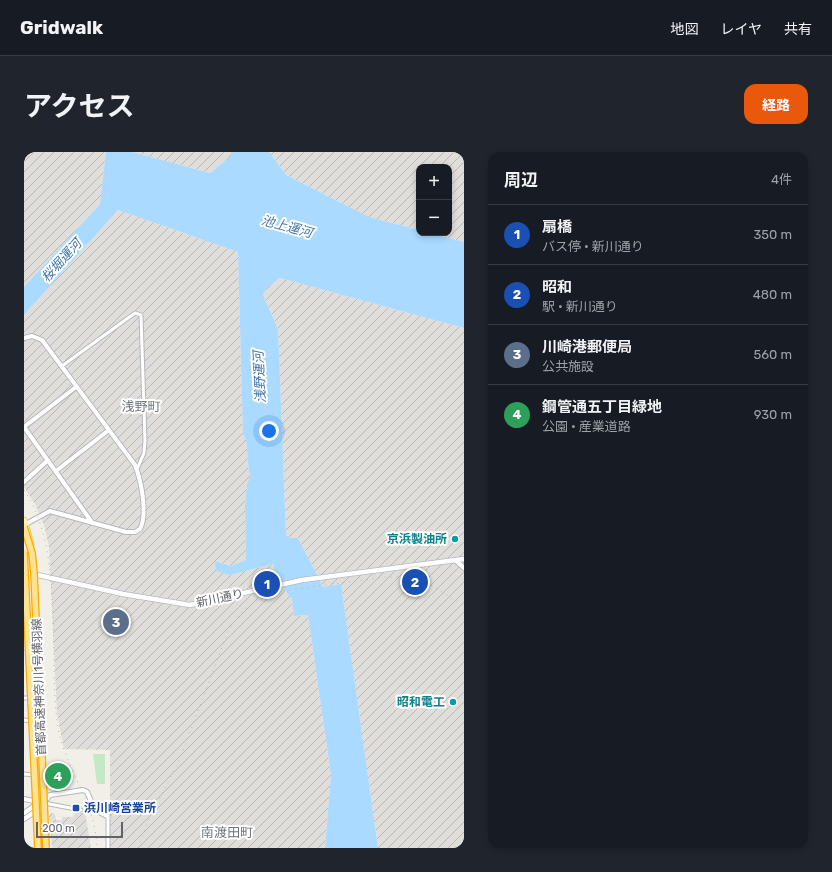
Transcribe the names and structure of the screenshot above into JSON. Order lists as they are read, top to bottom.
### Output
{
  "streets": {
    "highway": ["首都高速神奈川1号横羽線"],
    "main road": ["新川通り"]
  },
  "districts": ["浅野町", "南渡田町"],
  "water": ["池上運河", "桜堀運河", "浅野運河"],
  "places": {
    "other": ["京浜製油所", "昭和電工"],
    "transit": ["浜川崎営業所"]
  },
  "scale_bar": "200 m",
  "page": {
    "header": "Gridwalk",
    "nav": ["地図", "レイヤ", "共有"],
    "title": "アクセス",
    "buttons": "経路",
    "heading": ["周辺", "4件"],
    "map_buttons": ["+", "−"],
    "list": [
      {
        "mark": "1",
        "name": "扇橋",
        "note": "バス停 · 新川通り",
        "value": "350 m"
      },
      {
        "mark": "2",
        "name": "昭和",
        "note": "駅 · 新川通り",
        "value": "480 m"
      },
      {
        "mark": "3",
        "name": "川崎港郵便局",
        "note": "公共施設",
        "value": "560 m"
      },
      {
        "mark": "4",
        "name": "鋼管通五丁目緑地",
        "note": "公園 · 産業道路",
        "value": "930 m"
      }
    ],
    "pins": [
      "2",
      "1",
      "3",
      "4"
    ],
    "scale": "200 m"
  }
}
